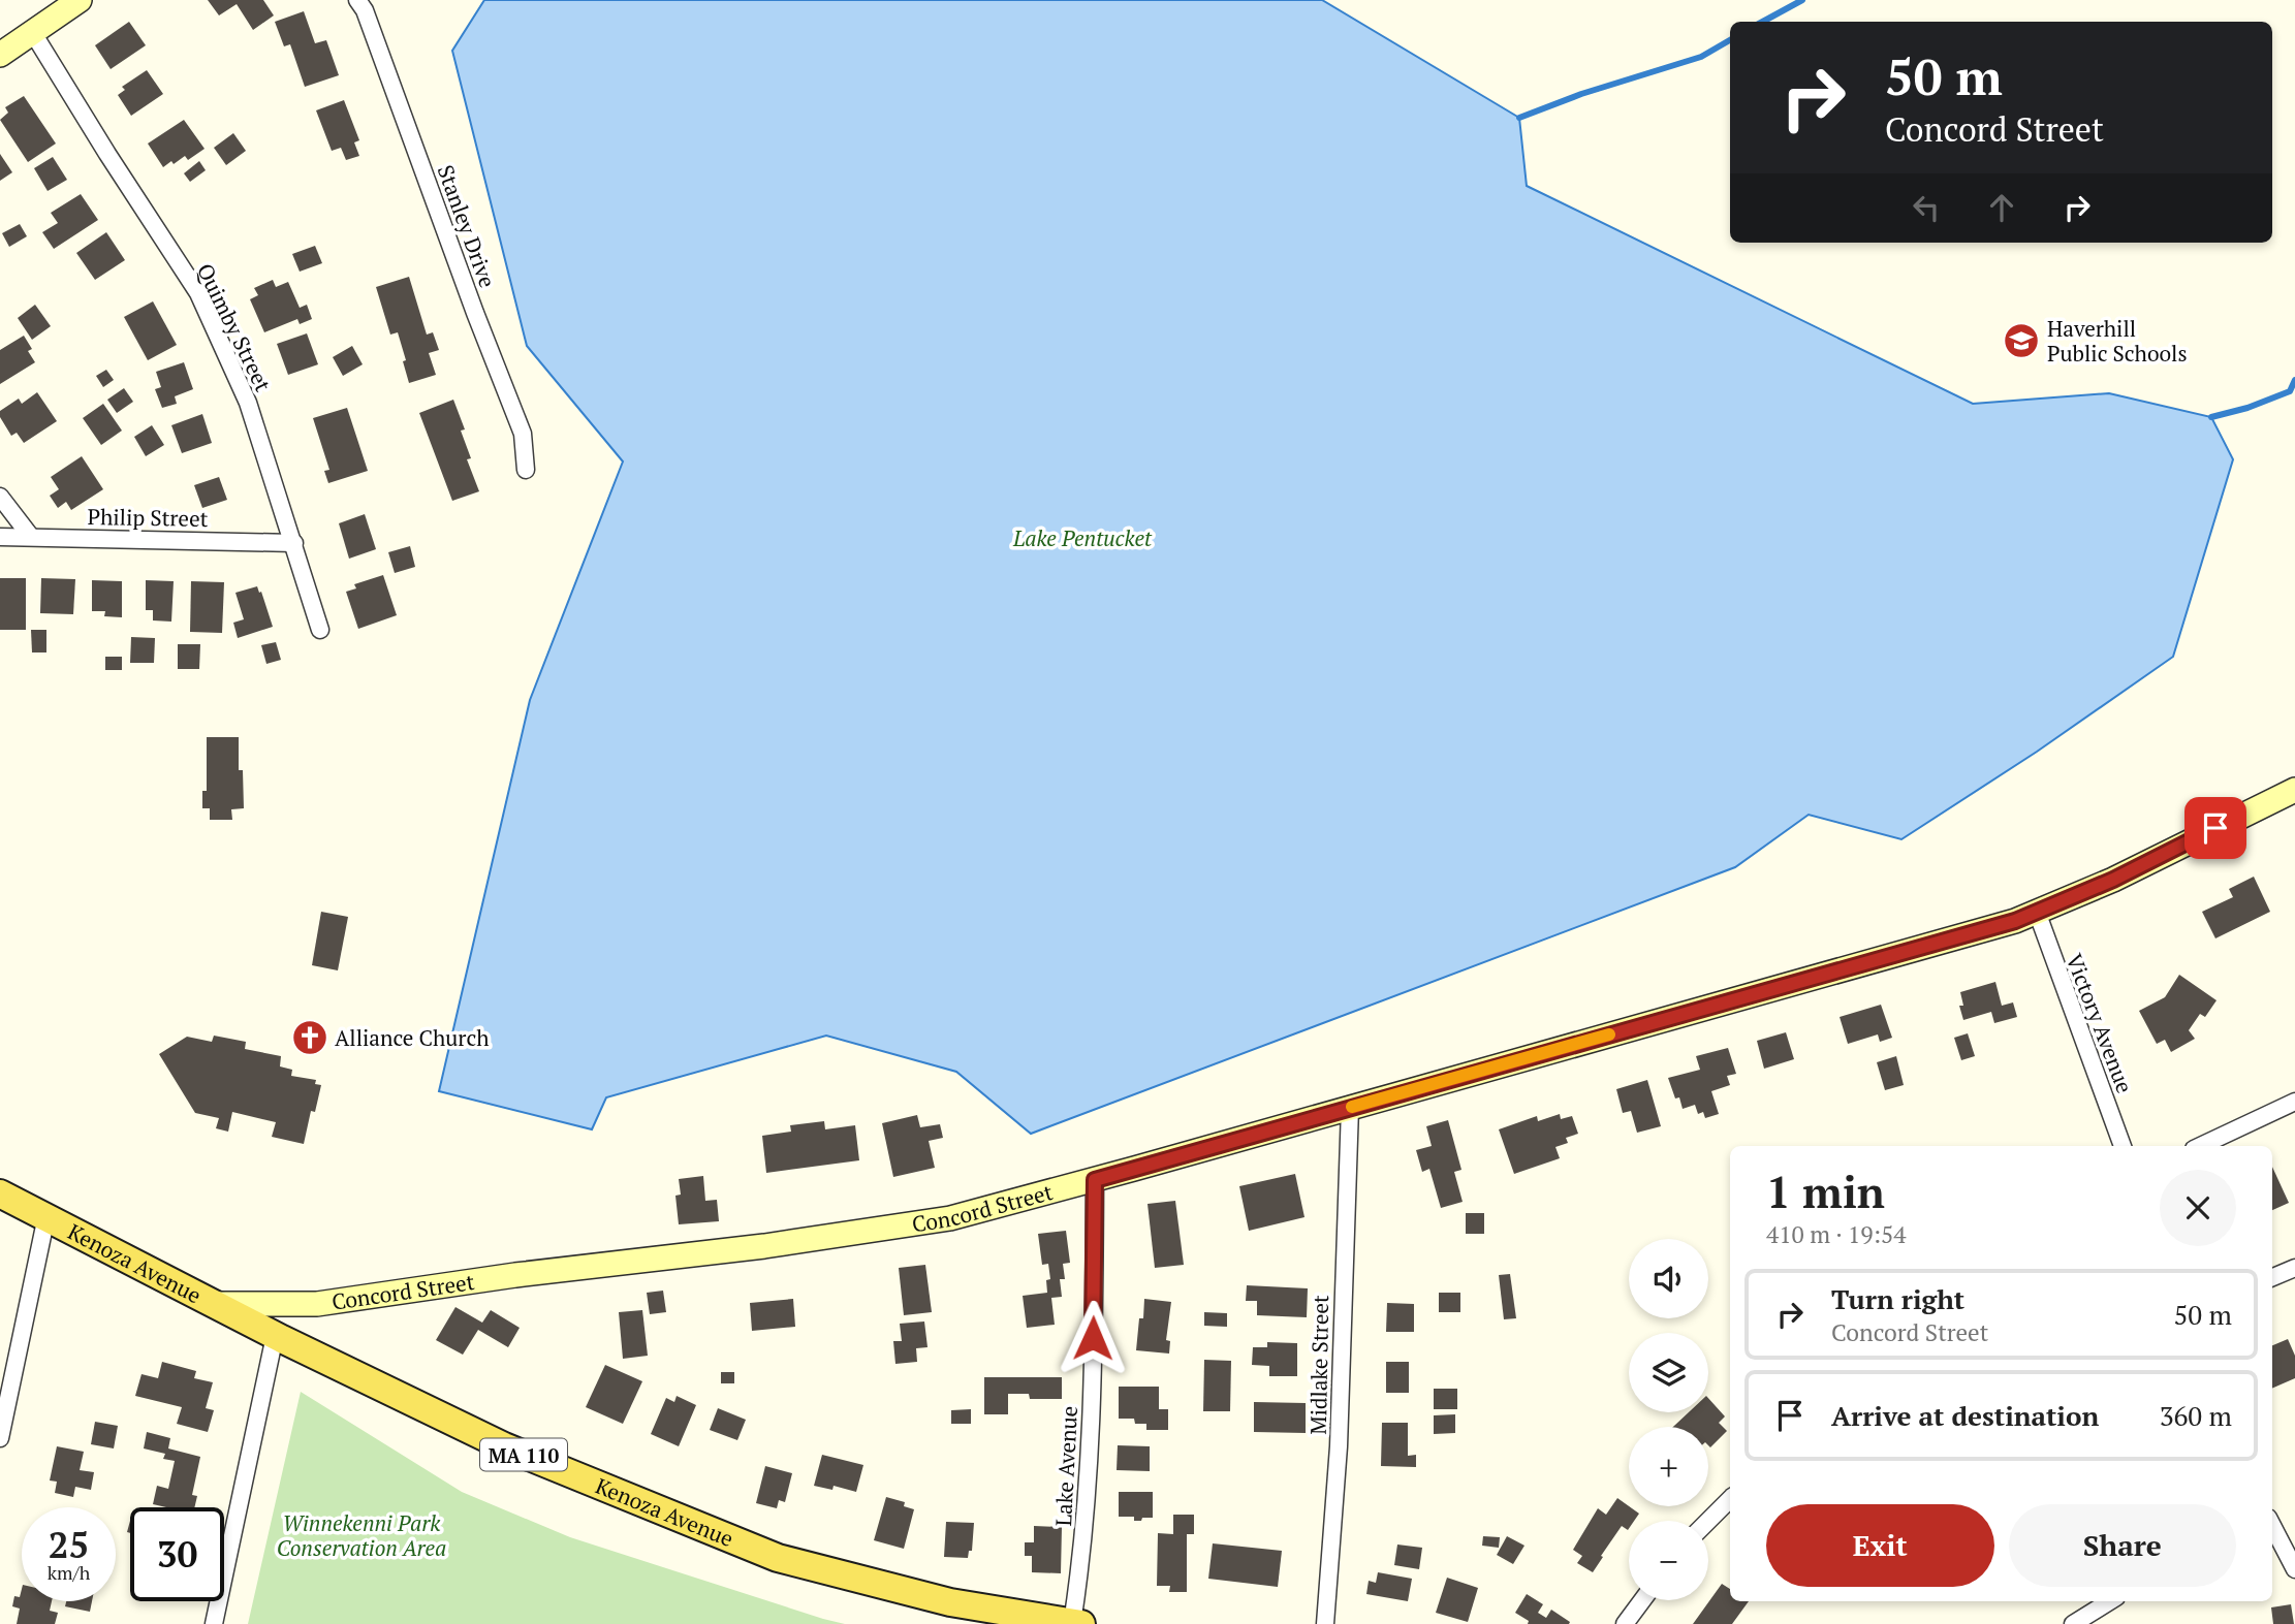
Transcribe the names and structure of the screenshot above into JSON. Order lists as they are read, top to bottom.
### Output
{
  "streets": {
    "main road": ["Concord Street", "Kenoza Avenue", "MA 110"],
    "street": [
      "Stanley Drive",
      "Quimby Street",
      "Philip Street",
      "Victory Avenue",
      "Midlake Street",
      "Lake Avenue"
    ]
  },
  "crossings": [
    ["Quimby Street", "Philip Street"],
    ["Victory Avenue", "Concord Street"],
    ["Concord Street", "Kenoza Avenue"],
    ["Concord Street", "Midlake Street"],
    ["Concord Street", "Lake Avenue"],
    ["Kenoza Avenue", "Lake Avenue"]
  ],
  "parks": ["Lake Pentucket", "Winnekenni Park Conservation Area"],
  "places": {
    "school or university": ["Haverhill Public Schools"],
    "church": ["Alliance Church"]
  },
  "page": {
    "turn": ["50 m", "Concord Street"],
    "heading": ["1 min", "410 m · 19:54"],
    "map_buttons": ["+", "−"],
    "list": [
      {
        "name": "Turn right",
        "note": "Concord Street",
        "value": "50 m"
      },
      {
        "name": "Arrive at destination",
        "value": "360 m"
      }
    ],
    "buttons": ["Exit", "Share"],
    "speed": "25 km/h",
    "limit": "30"
  }
}
